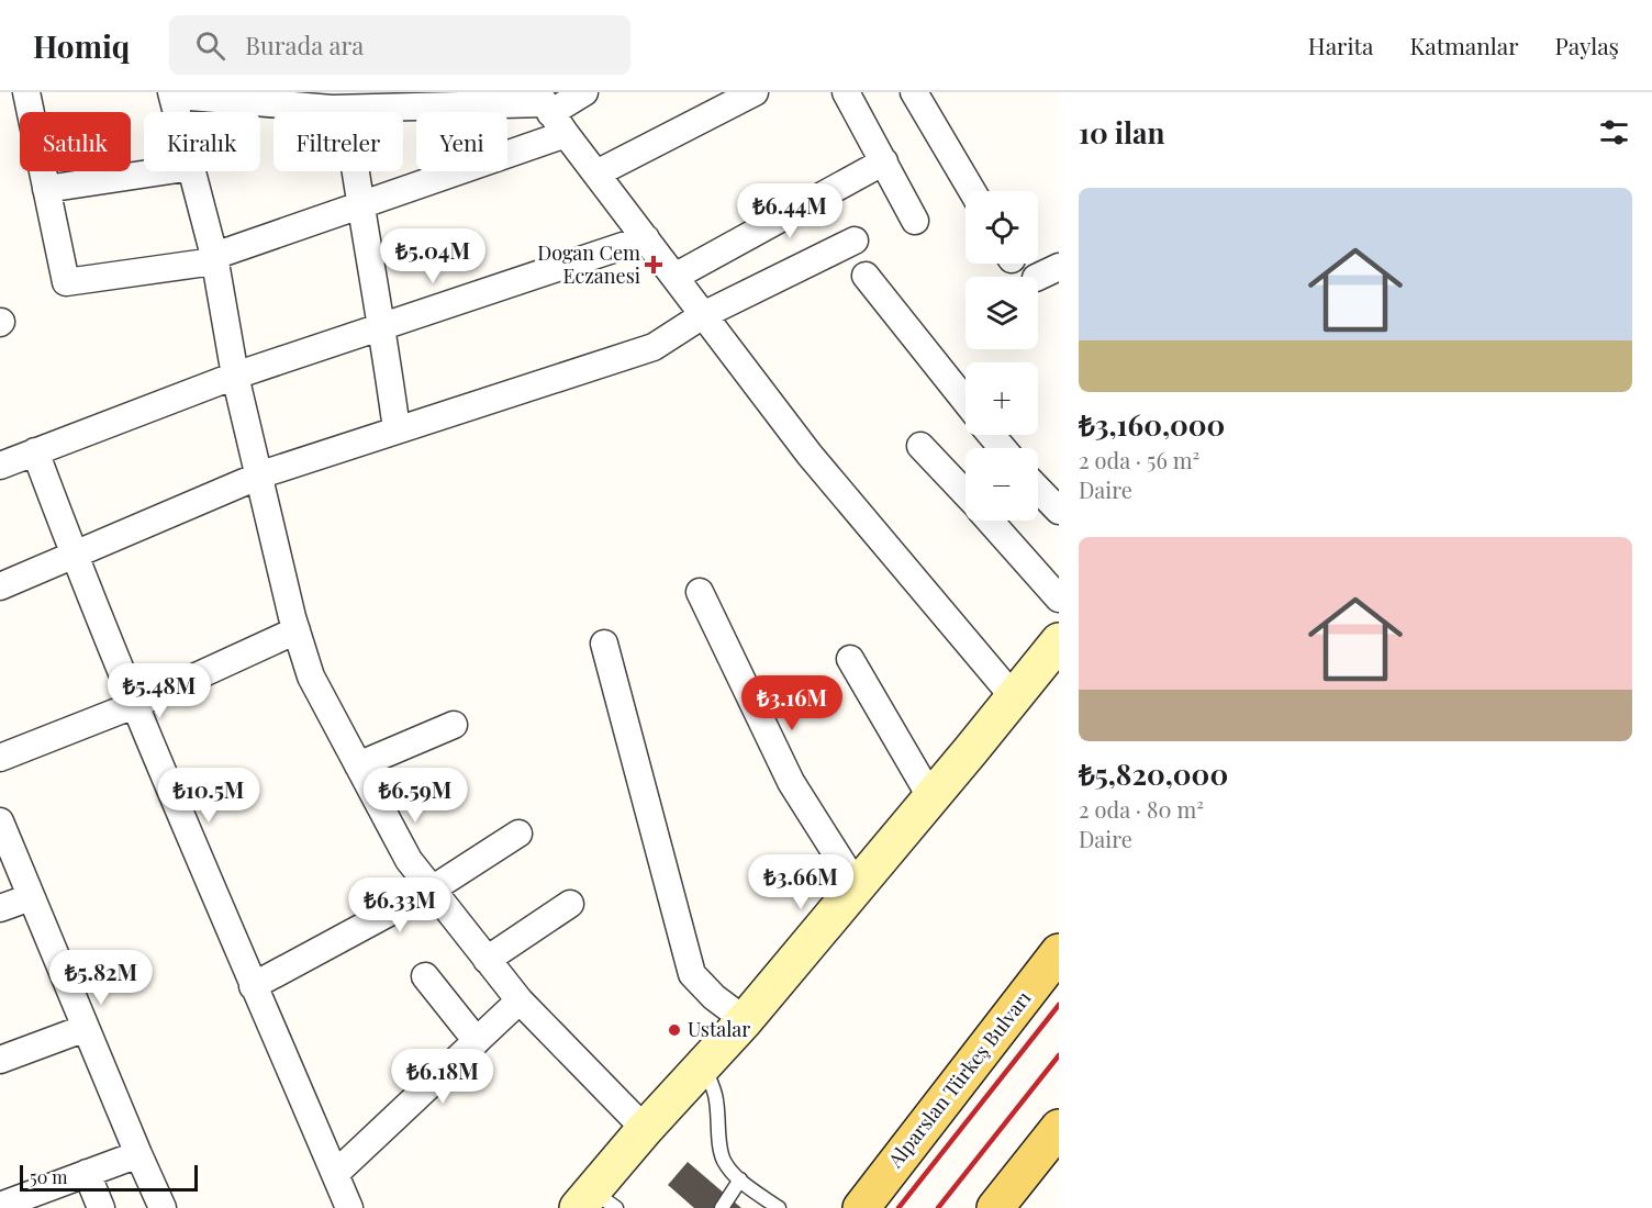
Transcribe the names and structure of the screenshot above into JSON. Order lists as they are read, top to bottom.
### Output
{
  "streets": {
    "main road": ["Alparslan Türkeş Bulvarı"]
  },
  "places": {
    "health": ["Dogan Cem Eczanesi"],
    "other": ["Ustalar"]
  },
  "scale_bar": "50 m",
  "page": {
    "header": "Homiq",
    "search": "Burada ara",
    "nav": ["Harita", "Katmanlar", "Paylaş"],
    "heading": "10 ilan",
    "chip": [
      "Satılık",
      "Kiralık",
      "Filtreler",
      "Yeni"
    ],
    "list": [
      {
        "name": "₺3,160,000",
        "note": "2 oda · 56 m² · Daire"
      },
      {
        "name": "₺5,820,000",
        "note": "2 oda · 80 m² · Daire"
      }
    ],
    "price": [
      "₺6.44M",
      "₺5.04M",
      "₺5.48M",
      "₺3.16M",
      "₺10.5M",
      "₺6.59M",
      "₺3.66M",
      "₺6.33M",
      "₺5.82M",
      "₺6.18M"
    ],
    "map_buttons": ["+", "−"],
    "scale": "50 m"
  }
}
